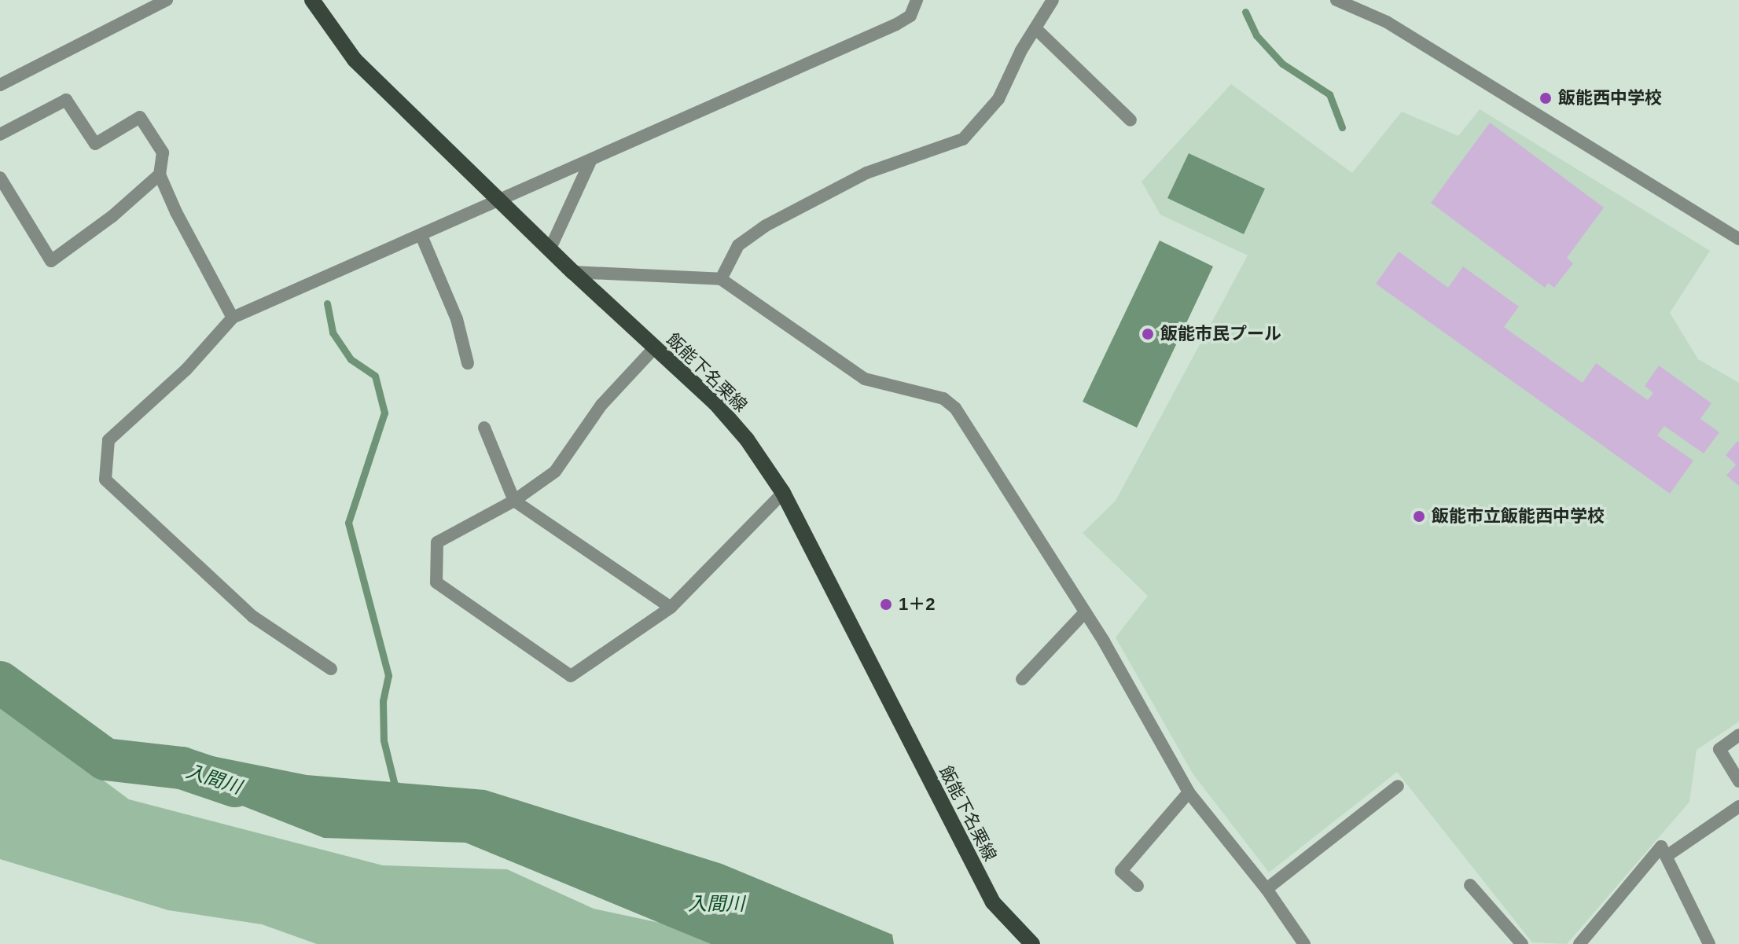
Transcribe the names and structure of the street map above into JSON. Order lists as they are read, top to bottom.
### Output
{
  "streets": {
    "main road": ["飯能下名栗線"]
  },
  "water": ["入間川"],
  "places": [
    "飯能西中学校",
    "飯能市民プール",
    "飯能市立飯能西中学校",
    "1＋2"
  ]
}
